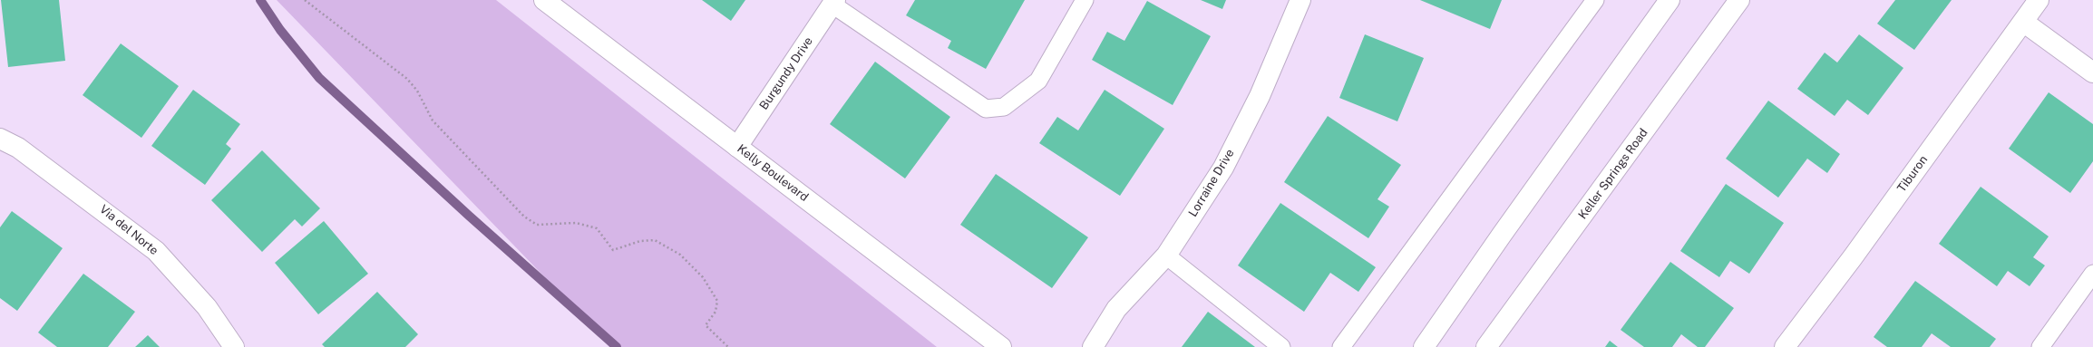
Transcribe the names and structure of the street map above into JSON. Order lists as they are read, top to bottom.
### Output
{
  "streets": {
    "street": [
      "Burgundy Drive",
      "Kelly Boulevard",
      "Keller Springs Road",
      "Tiburon",
      "Lorraine Drive",
      "Via del Norte"
    ]
  },
  "crossings": [
    ["Burgundy Drive", "Kelly Boulevard"]
  ]
}
